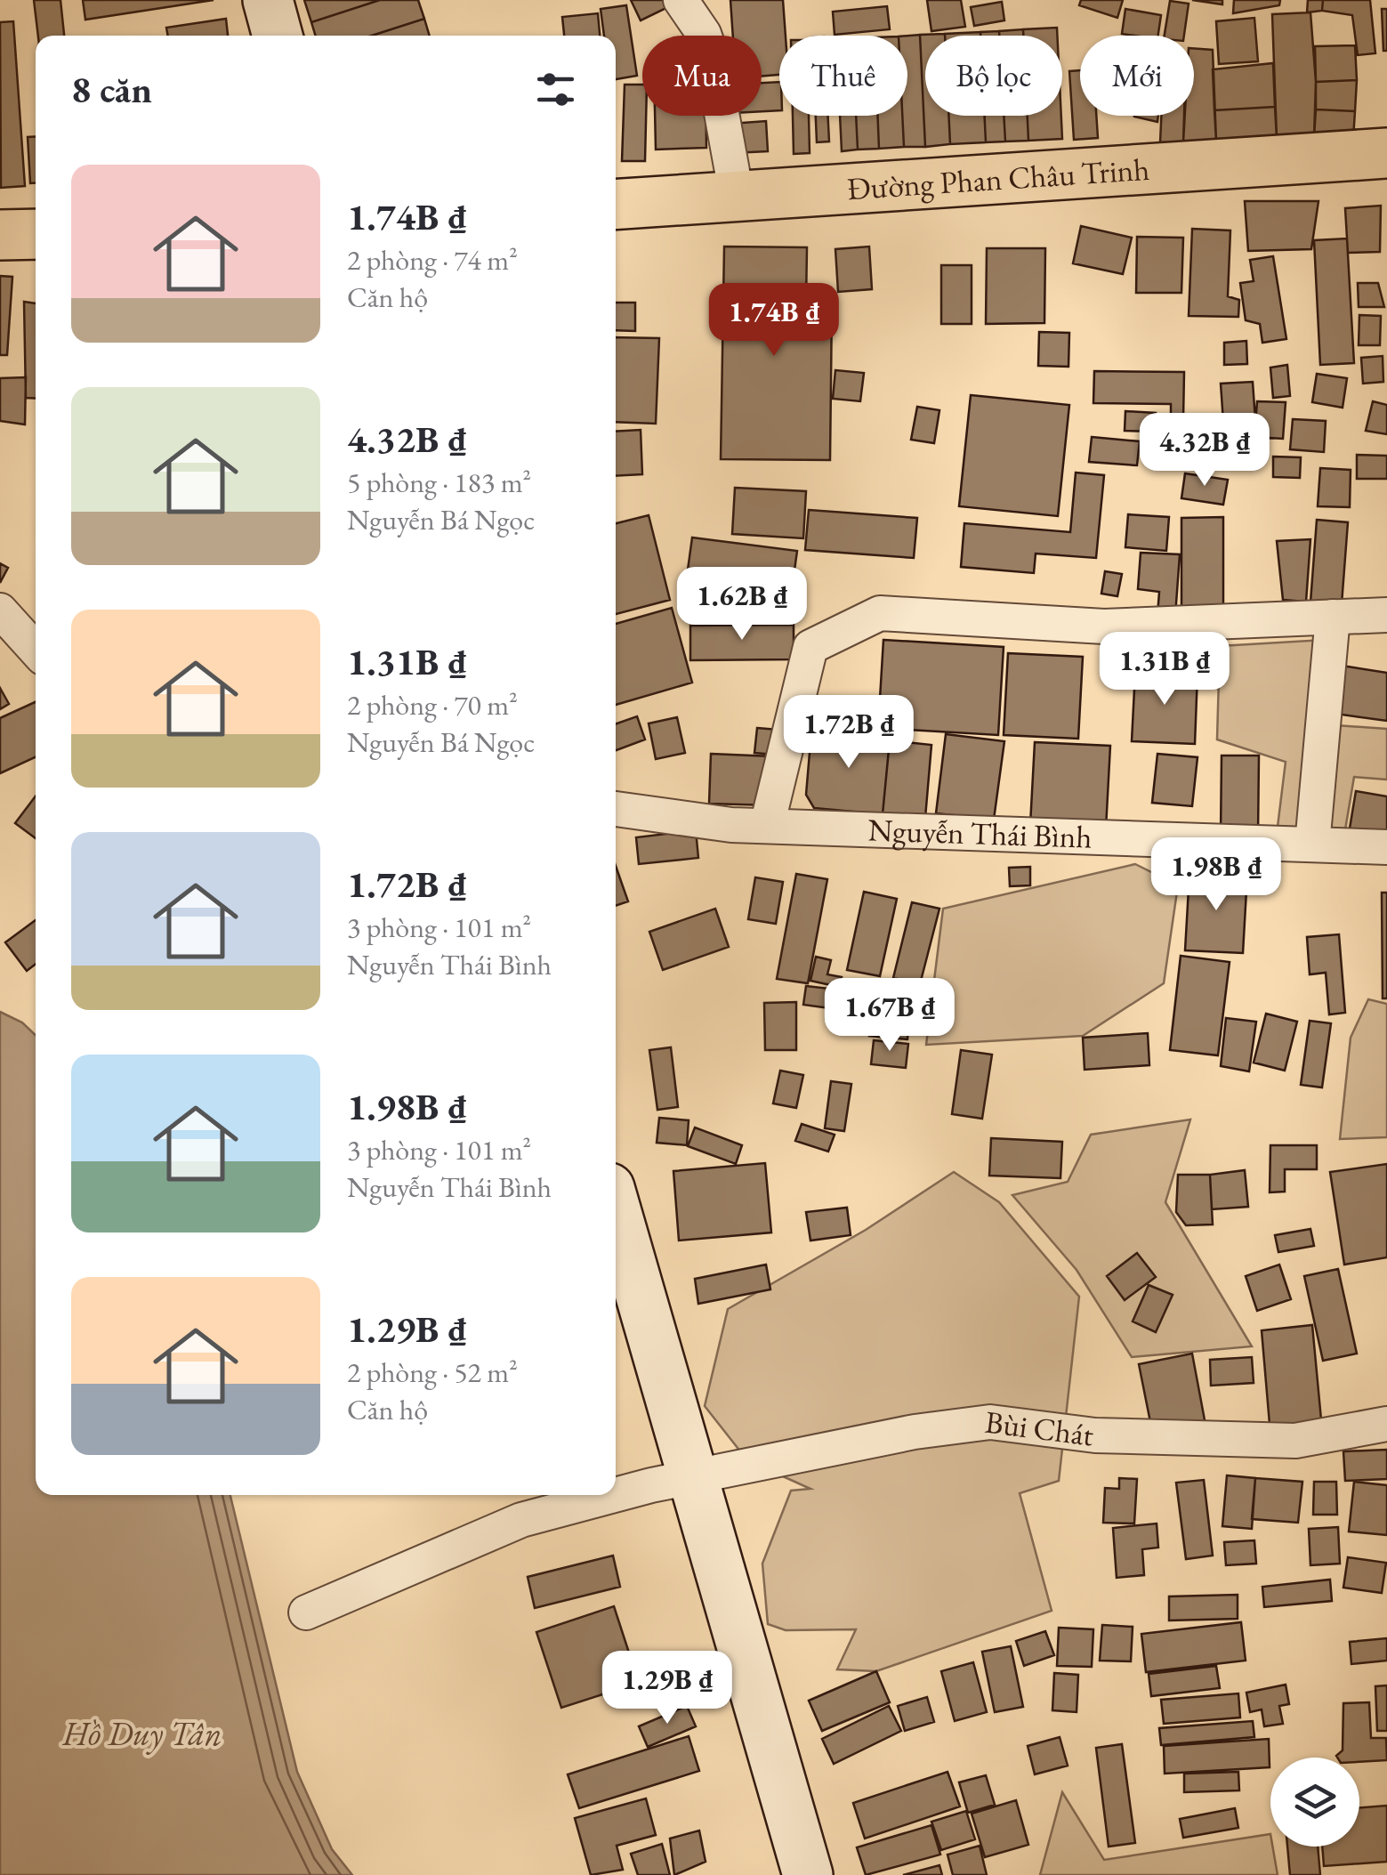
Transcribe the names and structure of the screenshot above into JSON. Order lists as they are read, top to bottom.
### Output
{
  "streets": {
    "main road": ["Đường Phan Châu Trinh"],
    "street": ["Nguyễn Thái Bình", "Bùi Chát"]
  },
  "water": ["Hồ Duy Tân"],
  "page": {
    "chip": [
      "Mua",
      "Thuê",
      "Bộ lọc",
      "Mới"
    ],
    "heading": "8 căn",
    "list": [
      {
        "name": "1.74B ₫",
        "note": "2 phòng · 74 m² · Căn hộ"
      },
      {
        "name": "4.32B ₫",
        "note": "5 phòng · 183 m² · Nguyễn Bá Ngọc"
      },
      {
        "name": "1.31B ₫",
        "note": "2 phòng · 70 m² · Nguyễn Bá Ngọc"
      },
      {
        "name": "1.72B ₫",
        "note": "3 phòng · 101 m² · Nguyễn Thái Bình"
      },
      {
        "name": "1.98B ₫",
        "note": "3 phòng · 101 m² · Nguyễn Thái Bình"
      },
      {
        "name": "1.29B ₫",
        "note": "2 phòng · 52 m² · Căn hộ"
      }
    ],
    "price": [
      "1.74B ₫",
      "4.32B ₫",
      "1.62B ₫",
      "1.31B ₫",
      "1.72B ₫",
      "1.98B ₫",
      "1.67B ₫",
      "1.29B ₫"
    ]
  }
}
